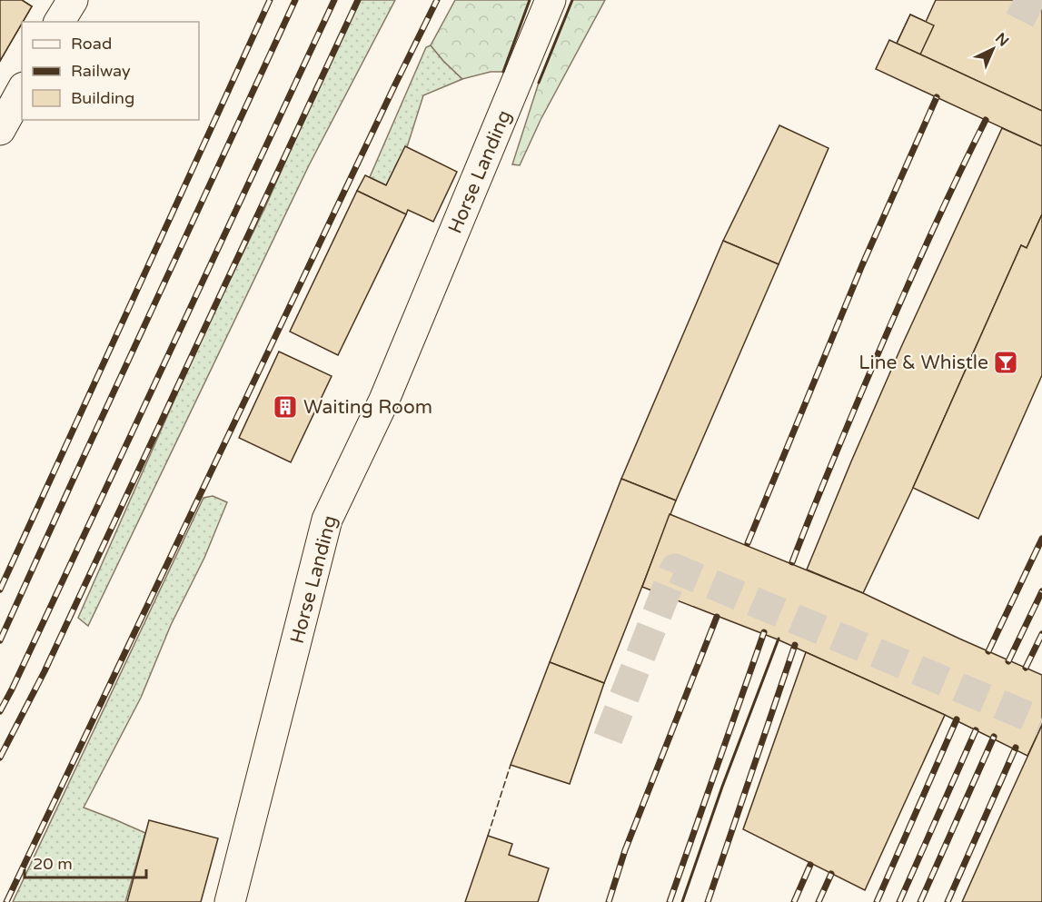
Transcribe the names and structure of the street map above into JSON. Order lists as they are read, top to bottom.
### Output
{
  "streets": {
    "lane": ["Horse Landing"]
  },
  "places": {
    "bar": ["Line & Whistle"],
    "building": ["Waiting Room"]
  },
  "legend": ["Road", "Railway", "Building"],
  "scale_bar": "20 m",
  "north": "top right"
}
